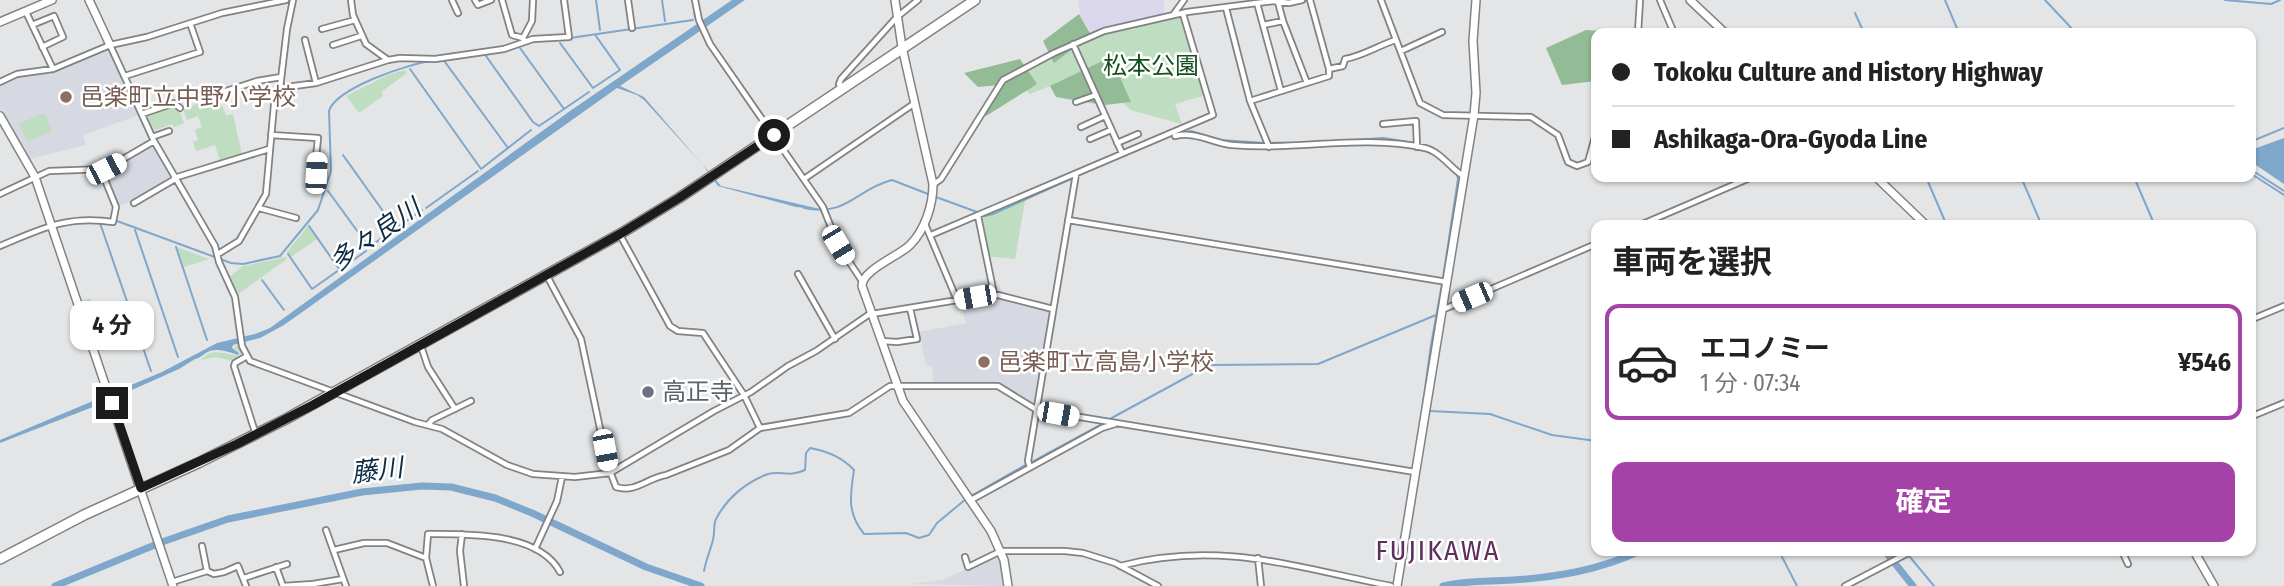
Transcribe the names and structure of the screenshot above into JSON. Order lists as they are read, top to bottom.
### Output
{
  "districts": ["FUJIKAWA"],
  "water": ["多々良川", "藤川"],
  "parks": ["松本公園"],
  "places": ["邑楽町立中野小学校", "邑楽町立高島小学校", "高正寺"],
  "page": {
    "banner": ["Tokoku Culture and History Highway", "Ashikaga-Ora-Gyoda Line"],
    "heading": "車両を選択",
    "bubble": "4 分",
    "list": [
      {
        "name": "エコノミー",
        "note": "1 分 · 07:34",
        "value": "¥546"
      }
    ],
    "buttons": "確定"
  }
}
